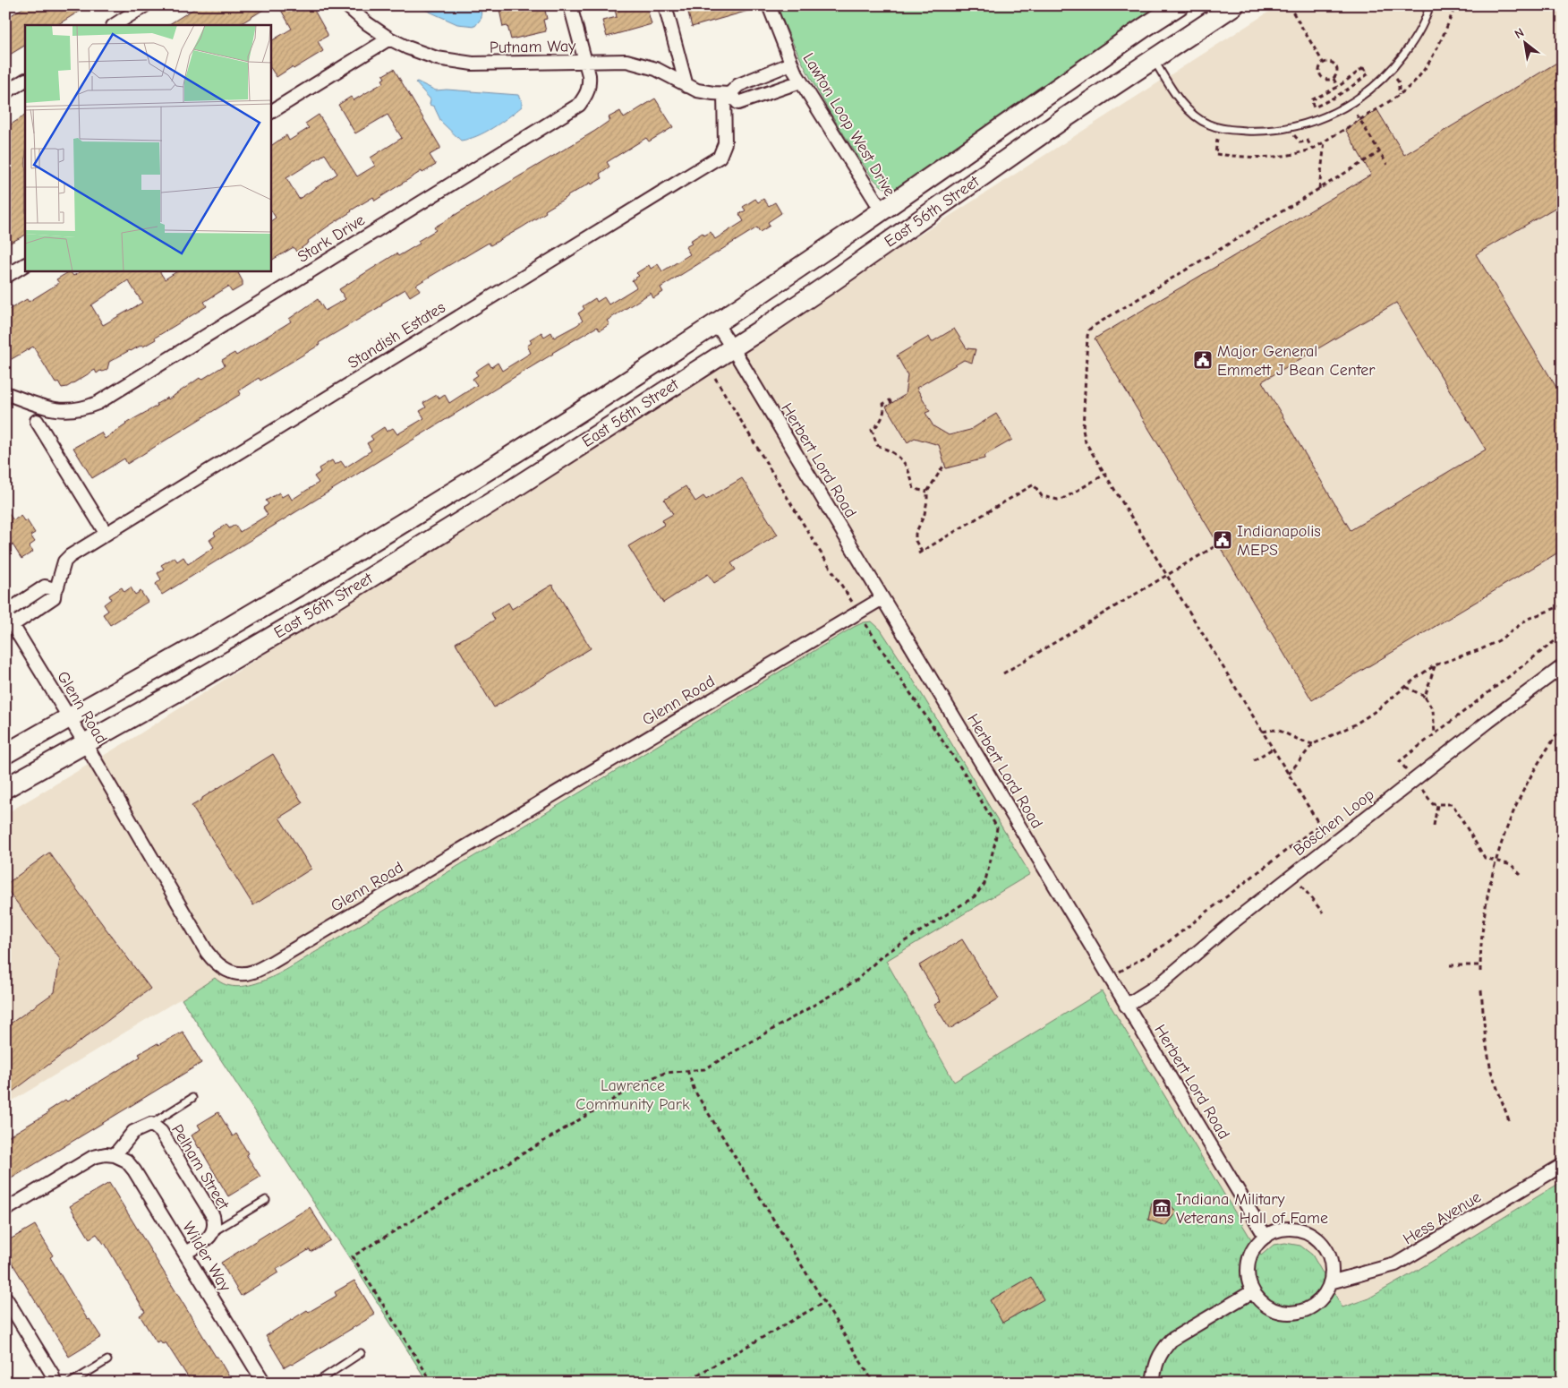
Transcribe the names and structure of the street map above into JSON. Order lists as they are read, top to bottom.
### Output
{
  "streets": {
    "main road": ["East 56th Street"],
    "street": [
      "Putnam Way",
      "Lawton Loop West Drive",
      "Stark Drive",
      "Standish Estates",
      "Herbert Lord Road",
      "Glenn Road",
      "Boschen Loop",
      "Pelham Street",
      "Hess Avenue",
      "Wilder Way"
    ]
  },
  "crossings": [
    ["Putnam Way", "Lawton Loop West Drive"],
    ["Putnam Way", "Stark Drive"],
    ["Putnam Way", "Standish Estates"],
    ["Lawton Loop West Drive", "East 56th Street"],
    ["East 56th Street", "Herbert Lord Road"],
    ["East 56th Street", "Glenn Road"],
    ["Standish Estates", "Glenn Road"],
    ["Herbert Lord Road", "Glenn Road"],
    ["Herbert Lord Road", "Boschen Loop"],
    ["Herbert Lord Road", "Hess Avenue"],
    ["Pelham Street", "Wilder Way"]
  ],
  "parks": ["Lawrence Community Park"],
  "places": {
    "public building": ["Major General Emmett J Bean Center", "Indianapolis MEPS"],
    "museum": ["Indiana Military Veterans Hall of Fame"]
  },
  "north": "top left"
}
